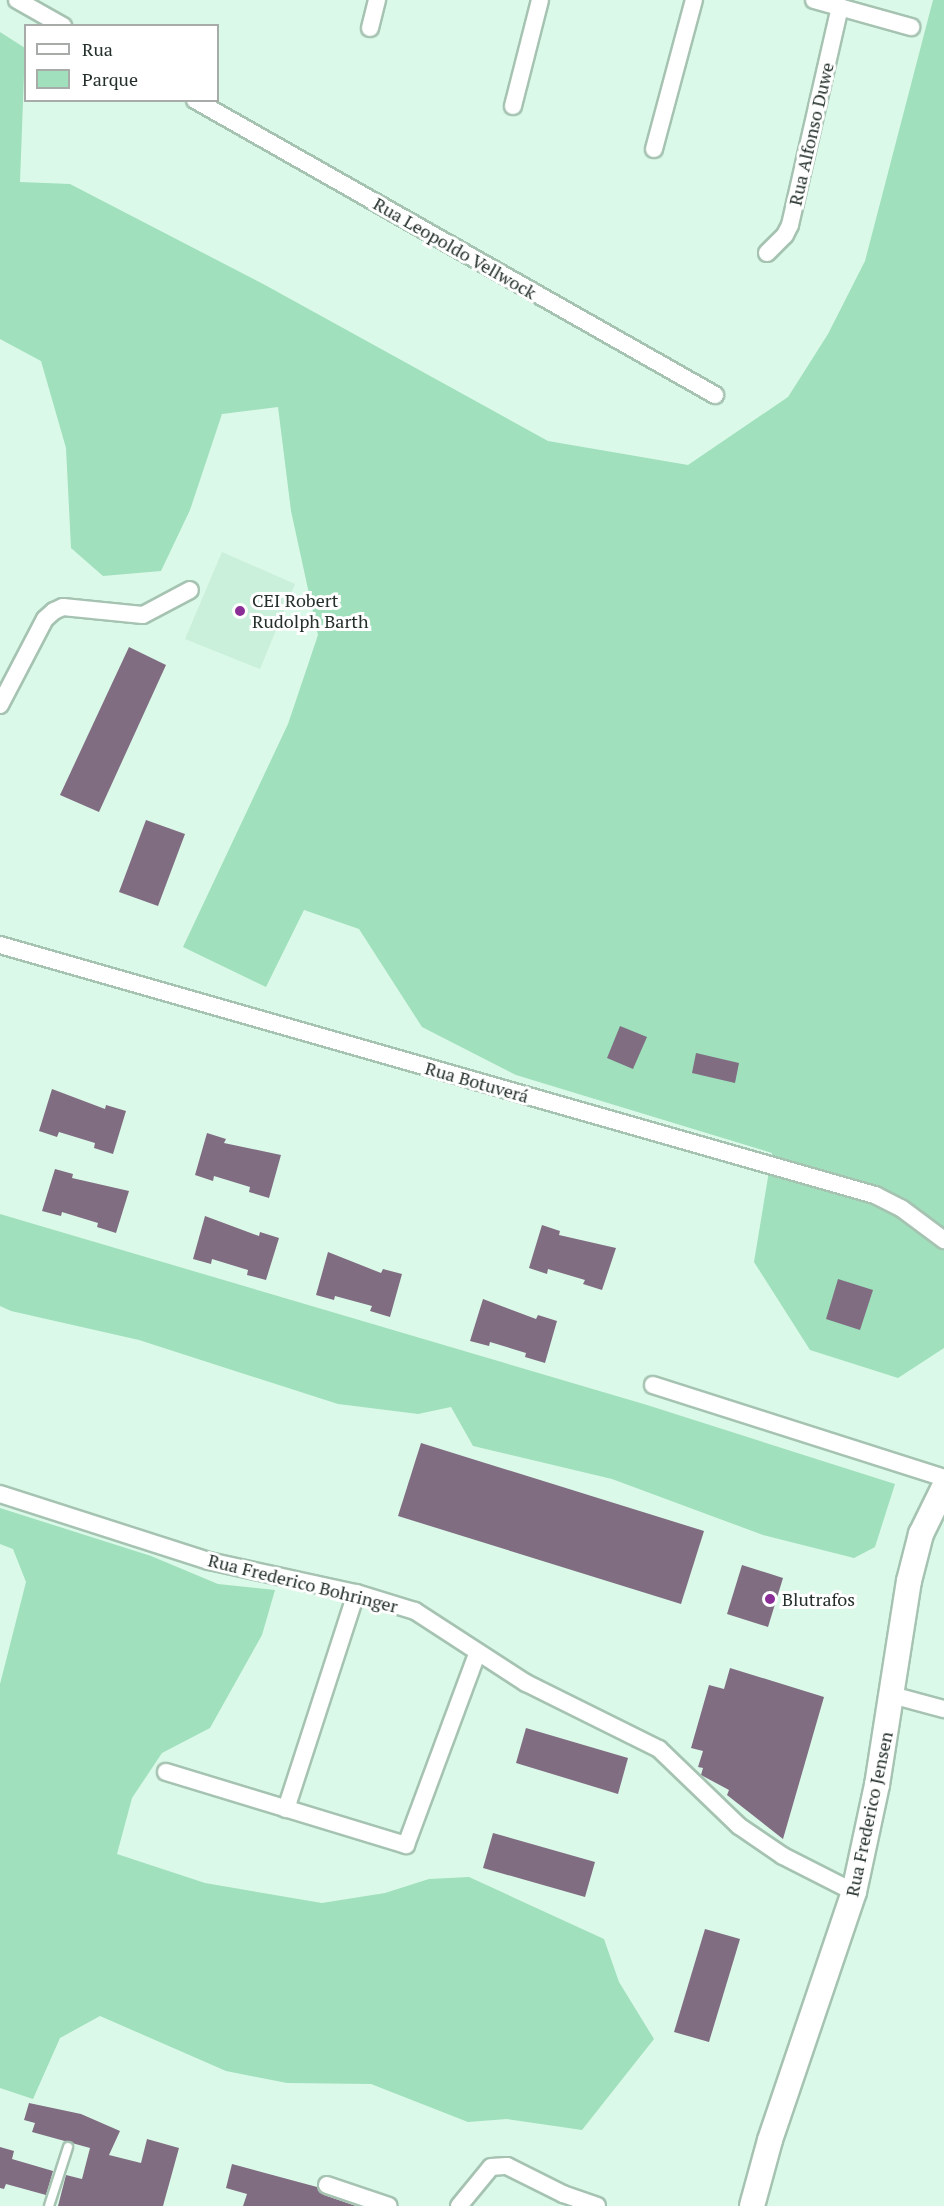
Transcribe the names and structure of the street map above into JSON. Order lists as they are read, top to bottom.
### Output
{
  "streets": {
    "main road": ["Rua Frederico Jensen"],
    "street": [
      "Rua Alfonso Duwe",
      "Rua Leopoldo Vellwock",
      "Rua Botuverá",
      "Rua Frederico Bohringer"
    ]
  },
  "crossings": [
    ["Rua Frederico Bohringer", "Rua Frederico Jensen"]
  ],
  "places": ["CEI Robert Rudolph Barth", "Blutrafos"],
  "legend": ["Rua", "Parque"]
}
